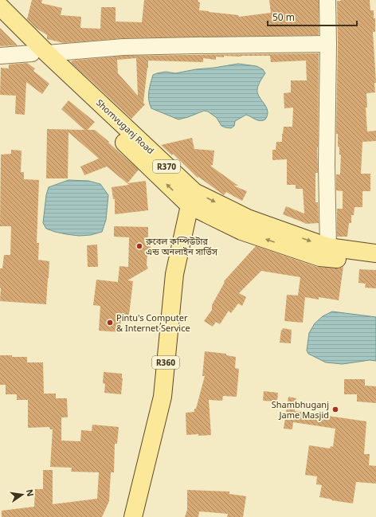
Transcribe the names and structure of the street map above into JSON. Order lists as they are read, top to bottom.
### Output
{
  "streets": {
    "main road": ["Shomvuganj Road", "R370", "R360"]
  },
  "crossings": [
    ["Shomvuganj Road", "R360"]
  ],
  "places": ["রুবেল কম্পিউটার এন্ড অনলাইন সার্ভিস", "Pintu's Computer & Internet Service", "Shambhuganj Jame Masjid"],
  "scale_bar": "50 m",
  "north": "right"
}
